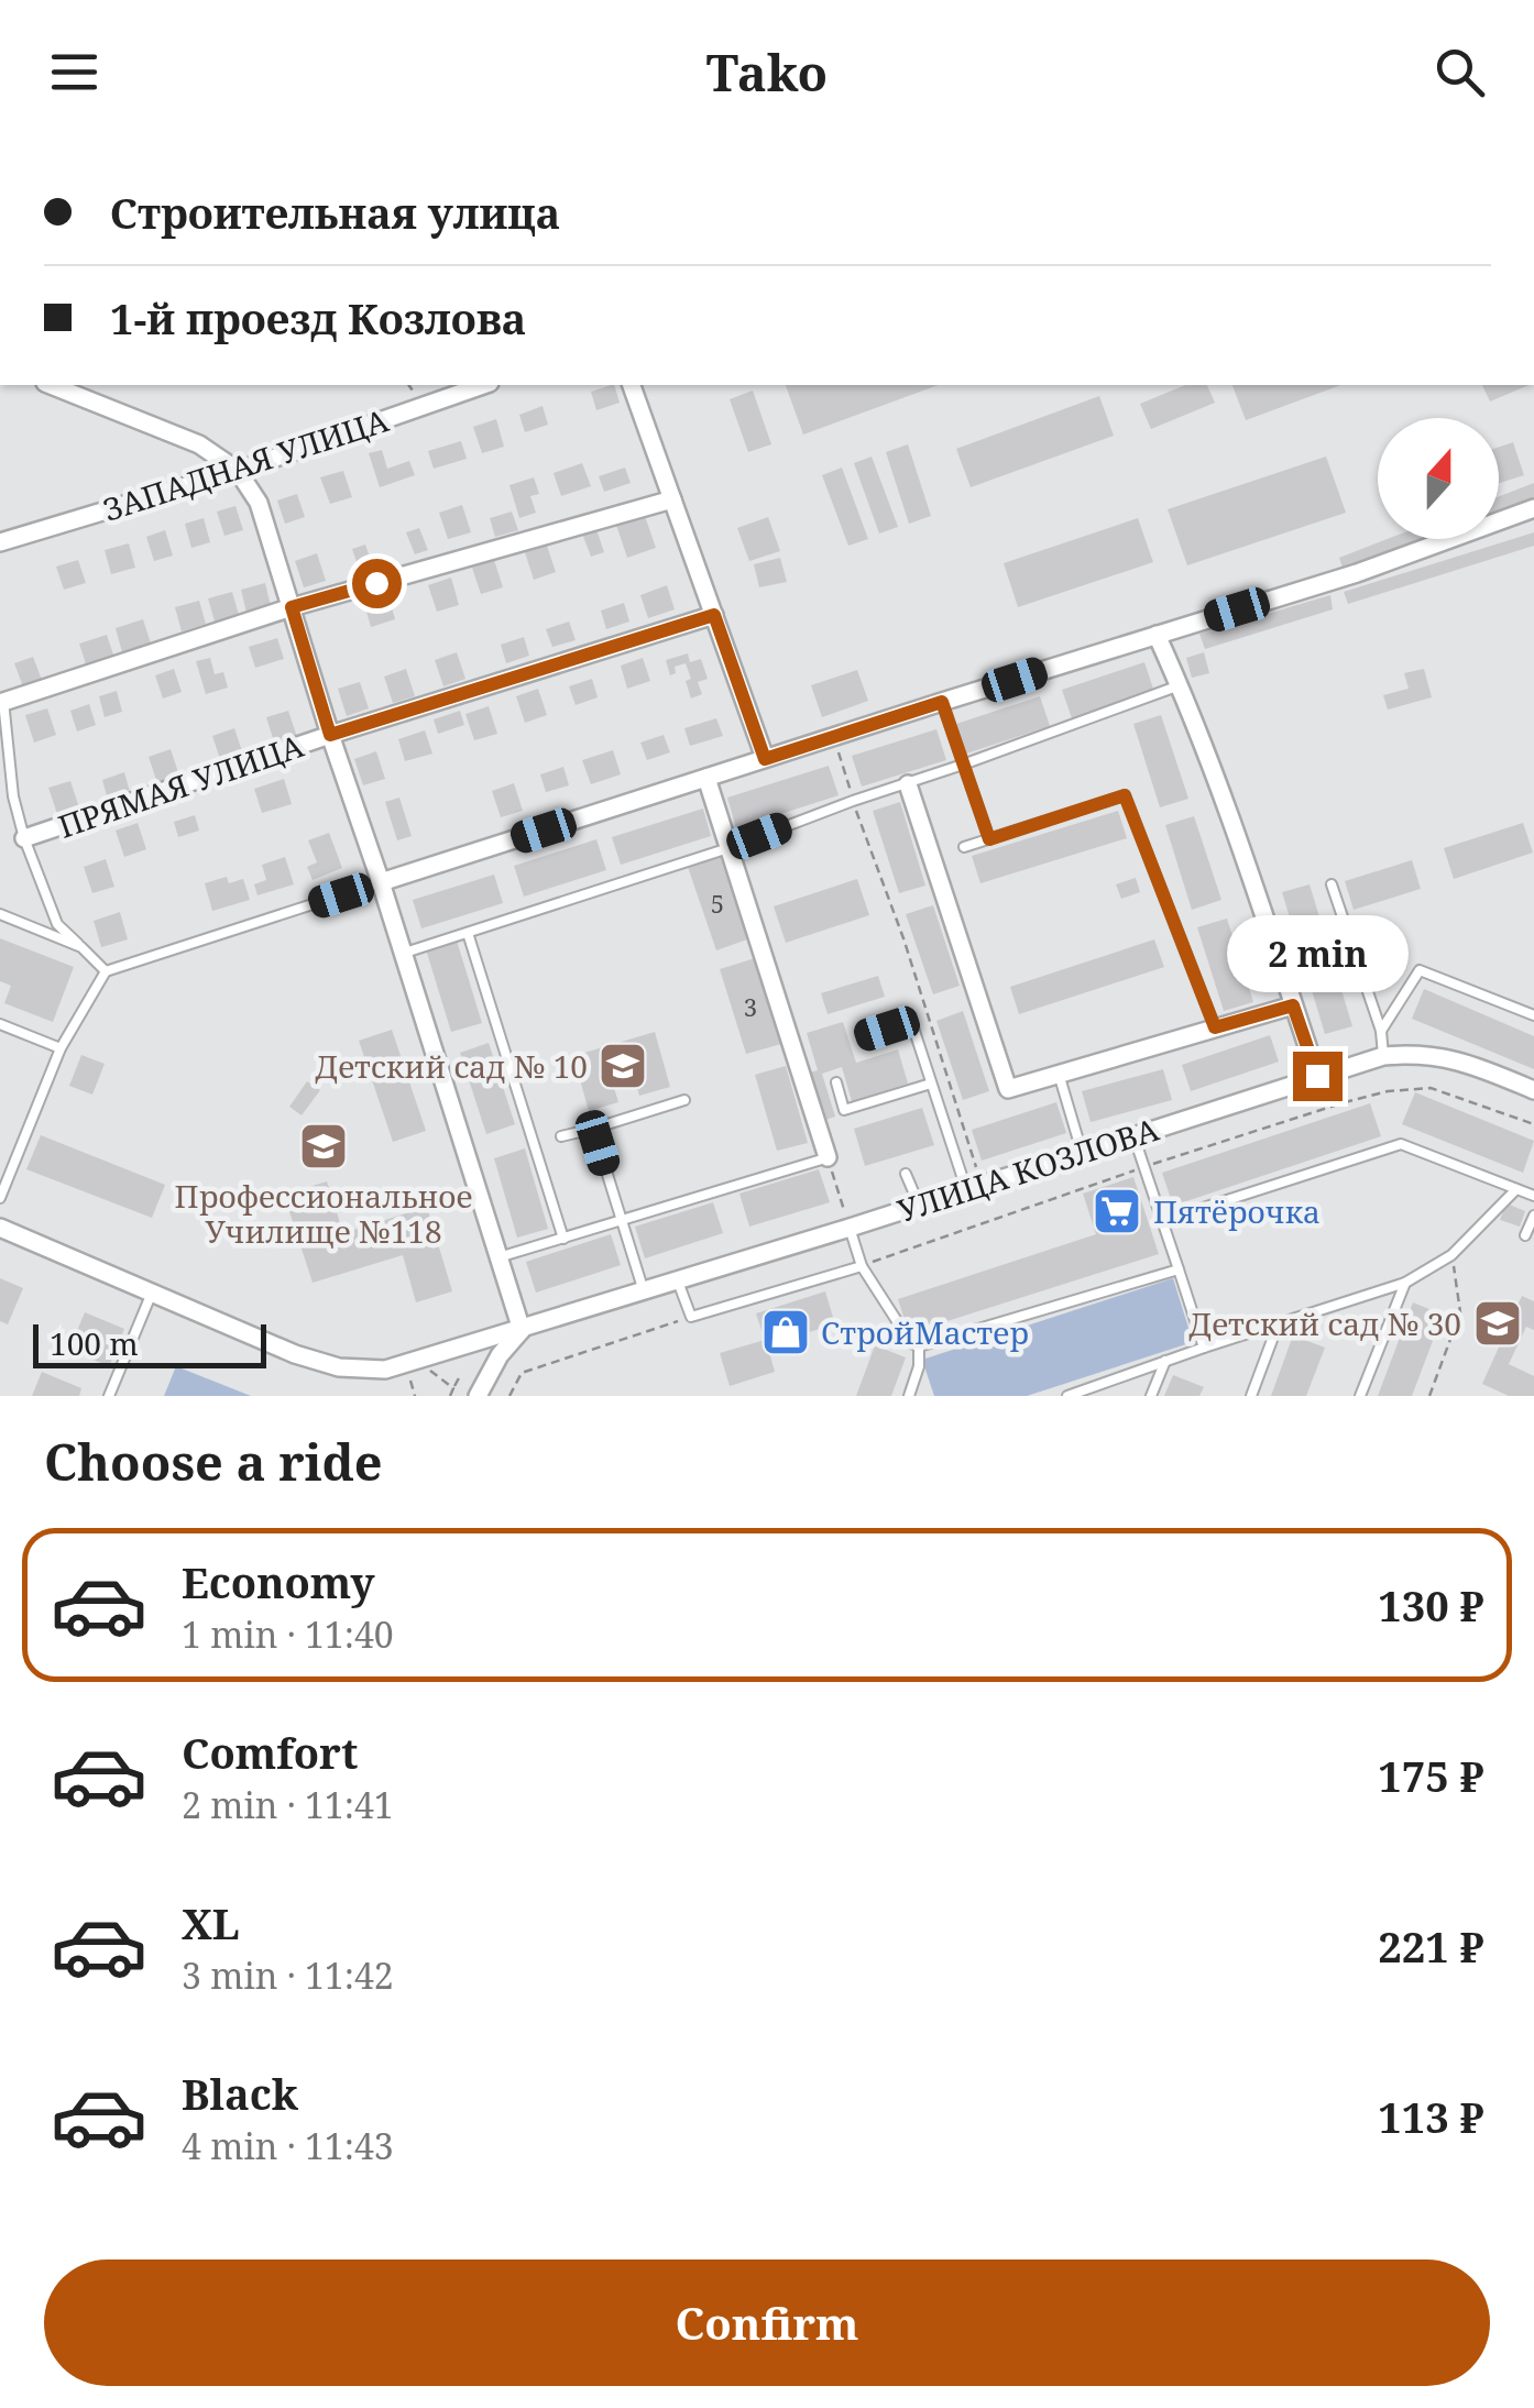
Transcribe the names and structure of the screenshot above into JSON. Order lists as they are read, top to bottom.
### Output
{
  "streets": {
    "street": ["ЗАПАДНАЯ УЛИЦА", "ПРЯМАЯ УЛИЦА", "УЛИЦА КОЗЛОВА"]
  },
  "places": {
    "school or university": ["Детский сад № 10", "Профессиональное Училище №118", "Детский сад № 30"],
    "supermarket": ["Пятёрочка"],
    "shop": ["СтройМастер"]
  },
  "house_numbers": ["5", "3"],
  "scale_bar": "100 m",
  "north": "top",
  "page": {
    "header": "Tako",
    "banner": ["Строительная улица", "1-й проезд Козлова"],
    "bubble": "2 min",
    "scale": "100 m",
    "heading": "Choose a ride",
    "list": [
      {
        "name": "Economy",
        "note": "1 min · 11:40",
        "value": "130 ₽"
      },
      {
        "name": "Comfort",
        "note": "2 min · 11:41",
        "value": "175 ₽"
      },
      {
        "name": "XL",
        "note": "3 min · 11:42",
        "value": "221 ₽"
      },
      {
        "name": "Black",
        "note": "4 min · 11:43",
        "value": "113 ₽"
      }
    ],
    "buttons": "Confirm"
  }
}
